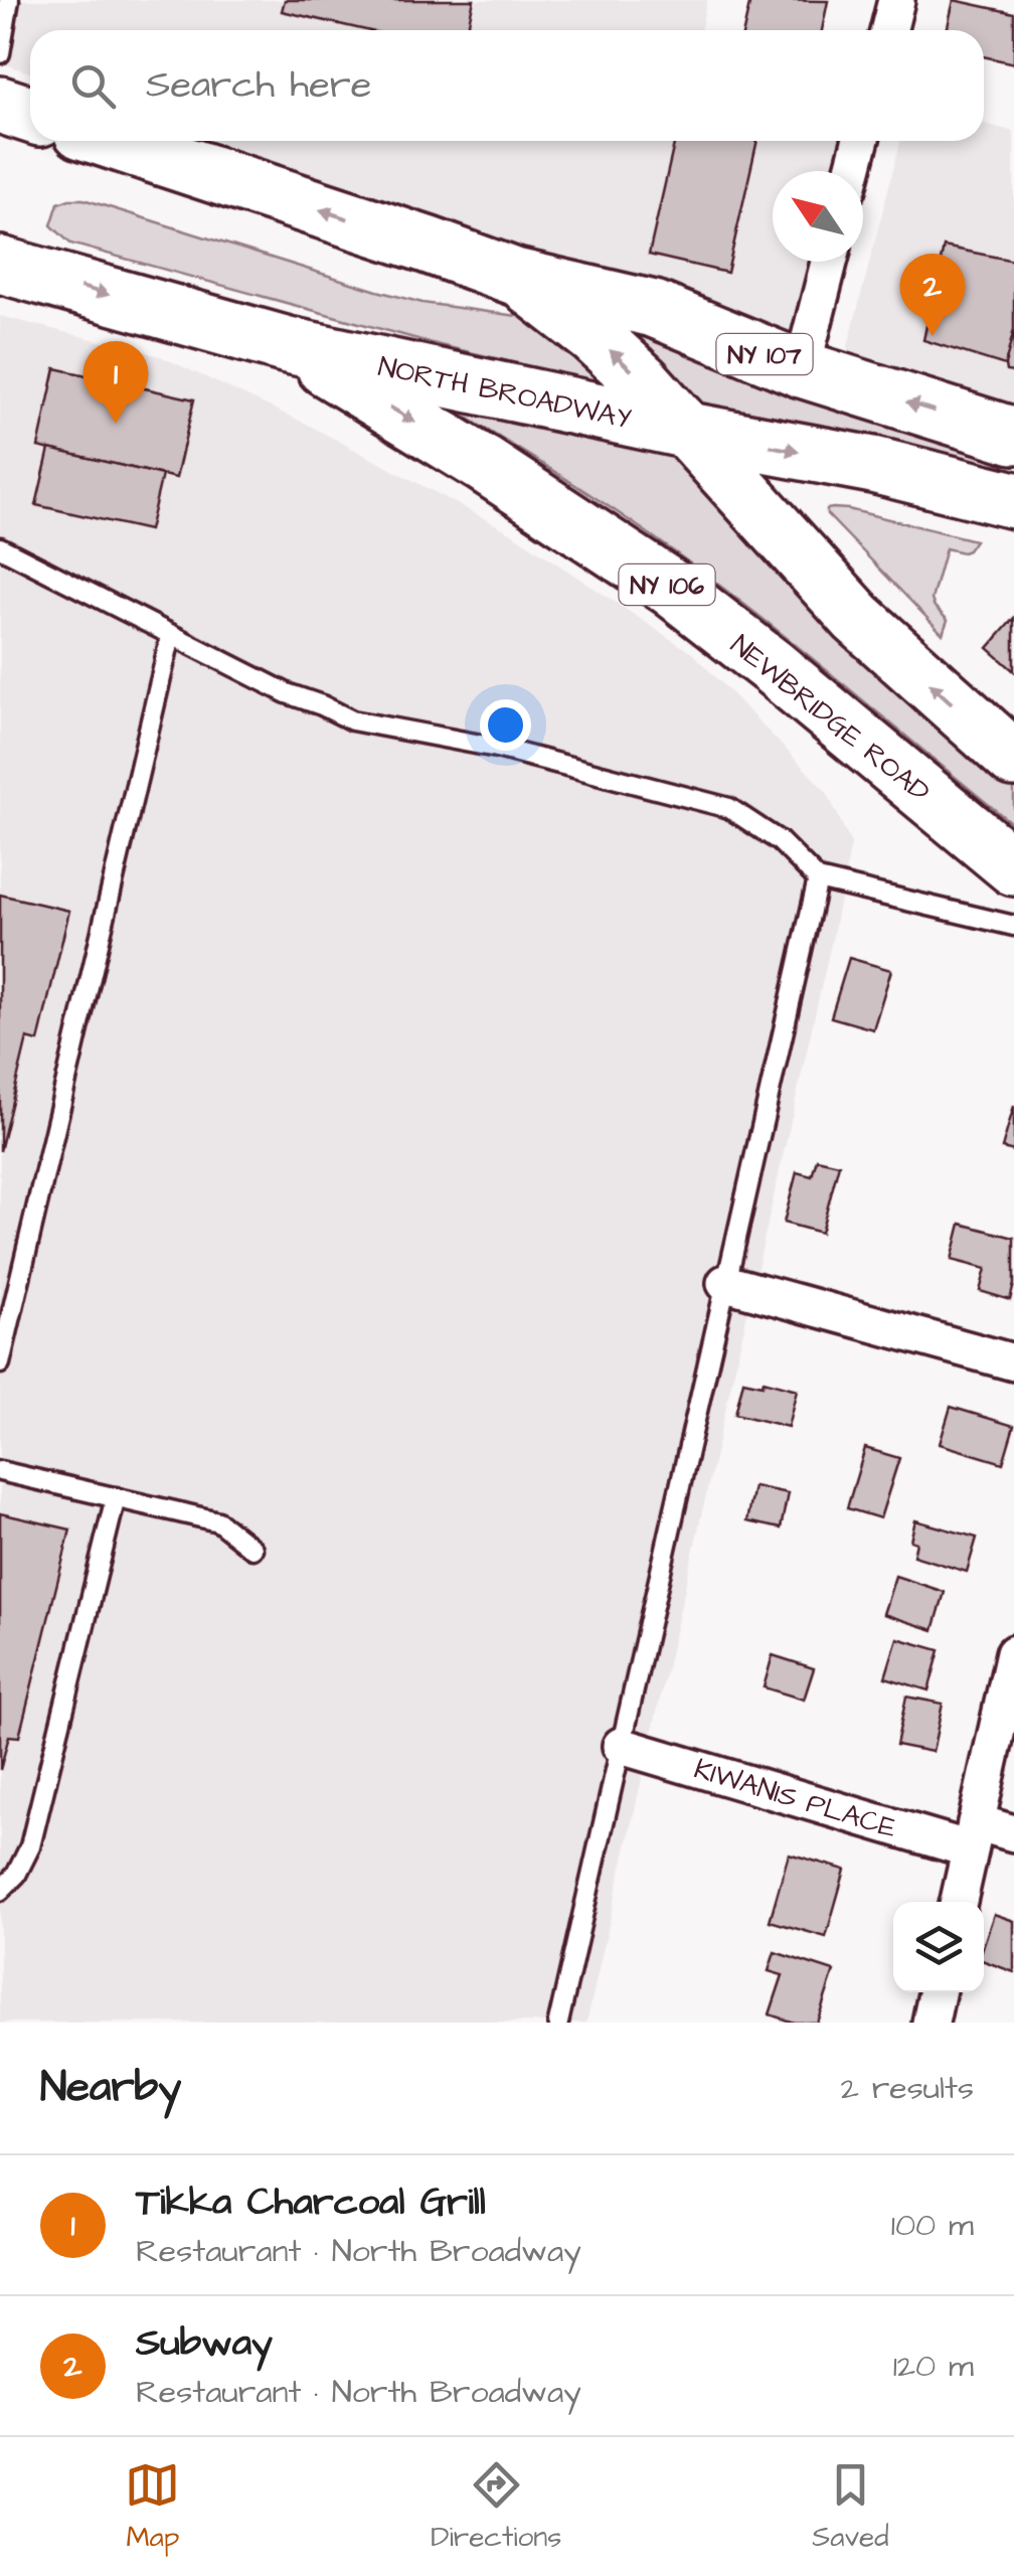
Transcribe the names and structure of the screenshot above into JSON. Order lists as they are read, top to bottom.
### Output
{
  "streets": {
    "main road": [
      "NY 107",
      "NORTH BROADWAY",
      "NY 106",
      "NEWBRIDGE ROAD"
    ],
    "street": ["KIWANIS PLACE"]
  },
  "crossings": [
    ["NORTH BROADWAY", "NEWBRIDGE ROAD"]
  ],
  "north": "top left",
  "page": {
    "search": "Search here",
    "pins": ["2", "1"],
    "heading": ["Nearby", "2 results"],
    "list": [
      {
        "mark": "1",
        "name": "Tikka Charcoal Grill",
        "note": "Restaurant · North Broadway",
        "value": "100 m"
      },
      {
        "mark": "2",
        "name": "Subway",
        "note": "Restaurant · North Broadway",
        "value": "120 m"
      }
    ],
    "nav": ["Map", "Directions", "Saved"]
  }
}
